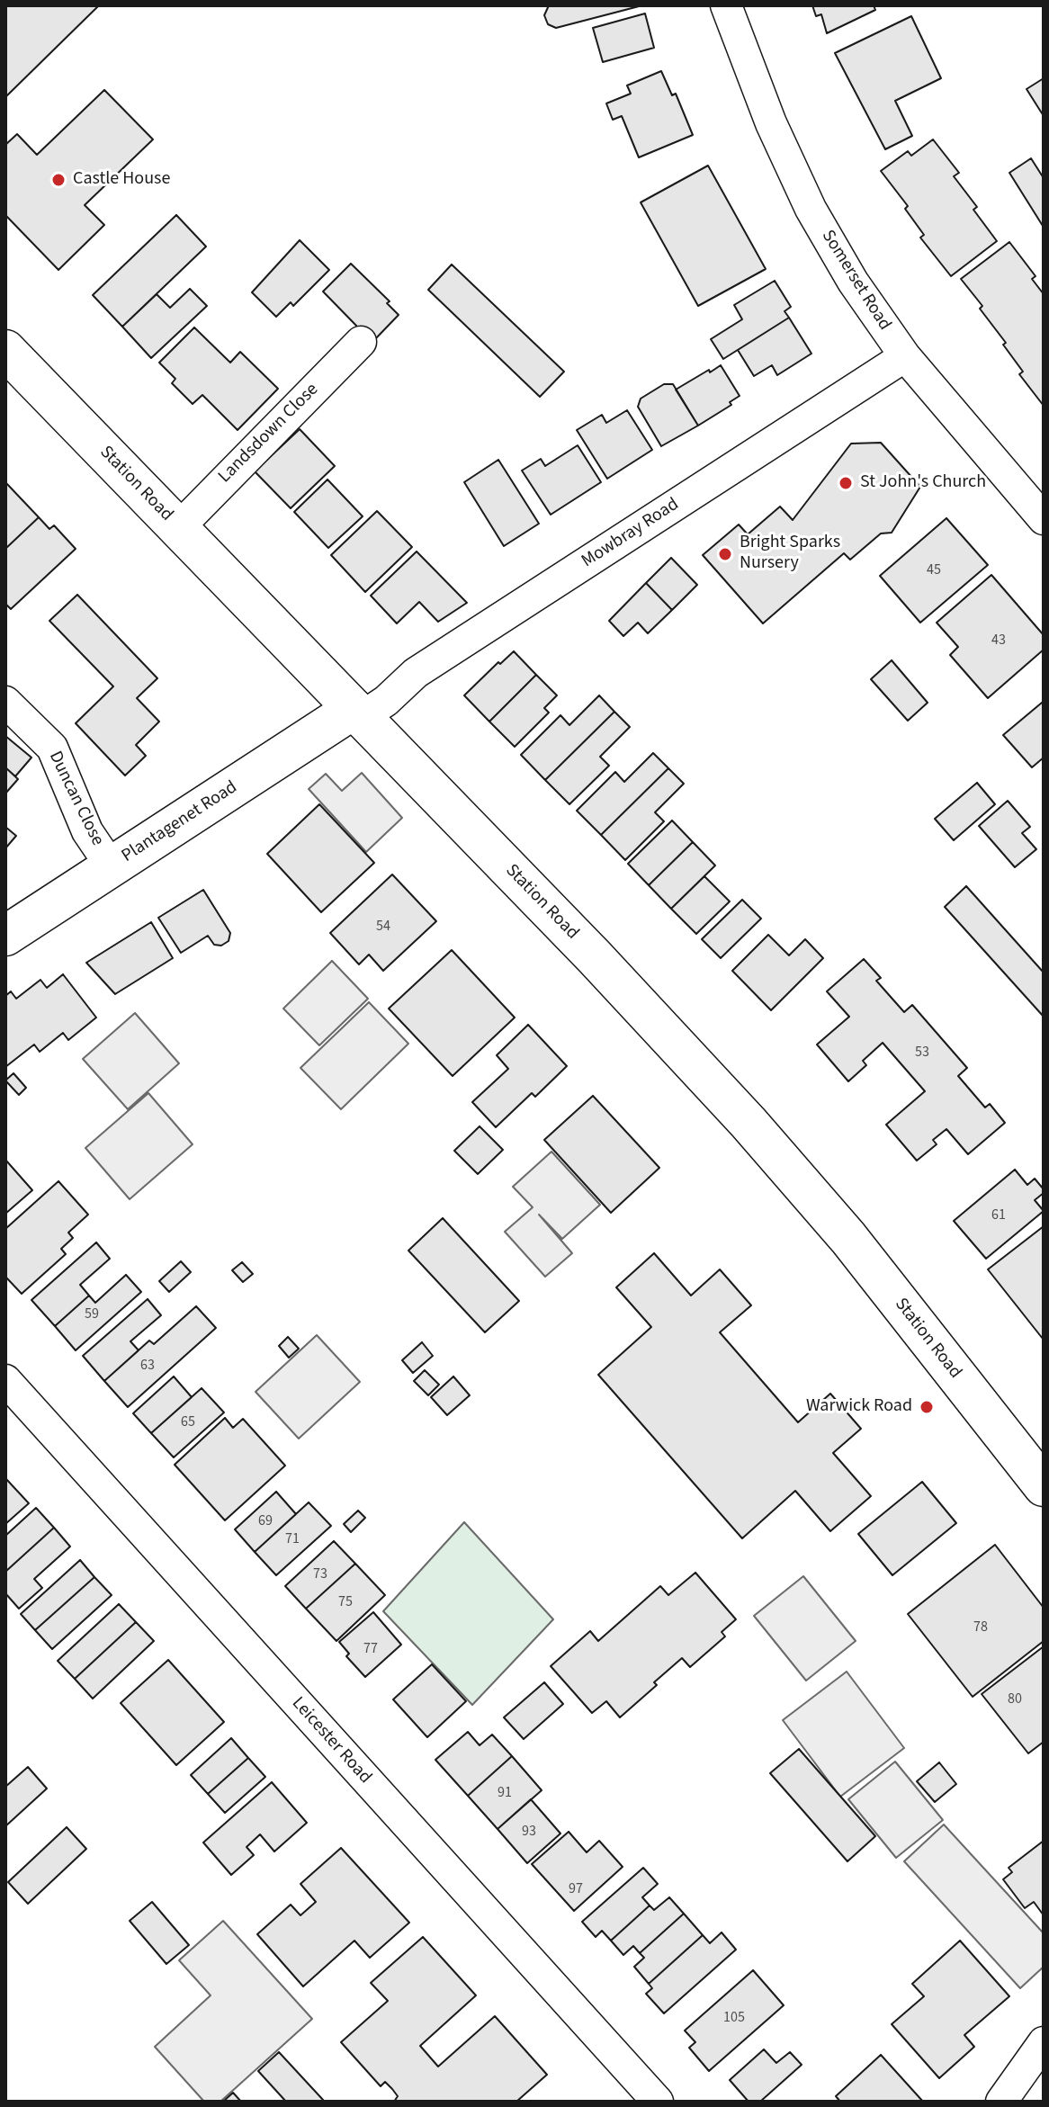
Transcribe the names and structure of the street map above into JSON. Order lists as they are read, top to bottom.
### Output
{
  "streets": {
    "main road": ["Station Road", "Plantagenet Road"],
    "street": [
      "Somerset Road",
      "Landsdown Close",
      "Mowbray Road",
      "Duncan Close",
      "Leicester Road"
    ]
  },
  "crossings": [
    ["Somerset Road", "Mowbray Road"],
    ["Landsdown Close", "Station Road"],
    ["Station Road", "Mowbray Road"],
    ["Station Road", "Plantagenet Road"],
    ["Mowbray Road", "Plantagenet Road"],
    ["Duncan Close", "Plantagenet Road"]
  ],
  "places": [
    "Castle House",
    "St John's Church",
    "Bright Sparks Nursery",
    "Warwick Road"
  ],
  "house_numbers": [
    "45",
    "43",
    "54",
    "53",
    "61",
    "59",
    "63",
    "65",
    "69",
    "71",
    "73",
    "75",
    "78",
    "77",
    "80",
    "91",
    "93",
    "97",
    "105"
  ]
}
